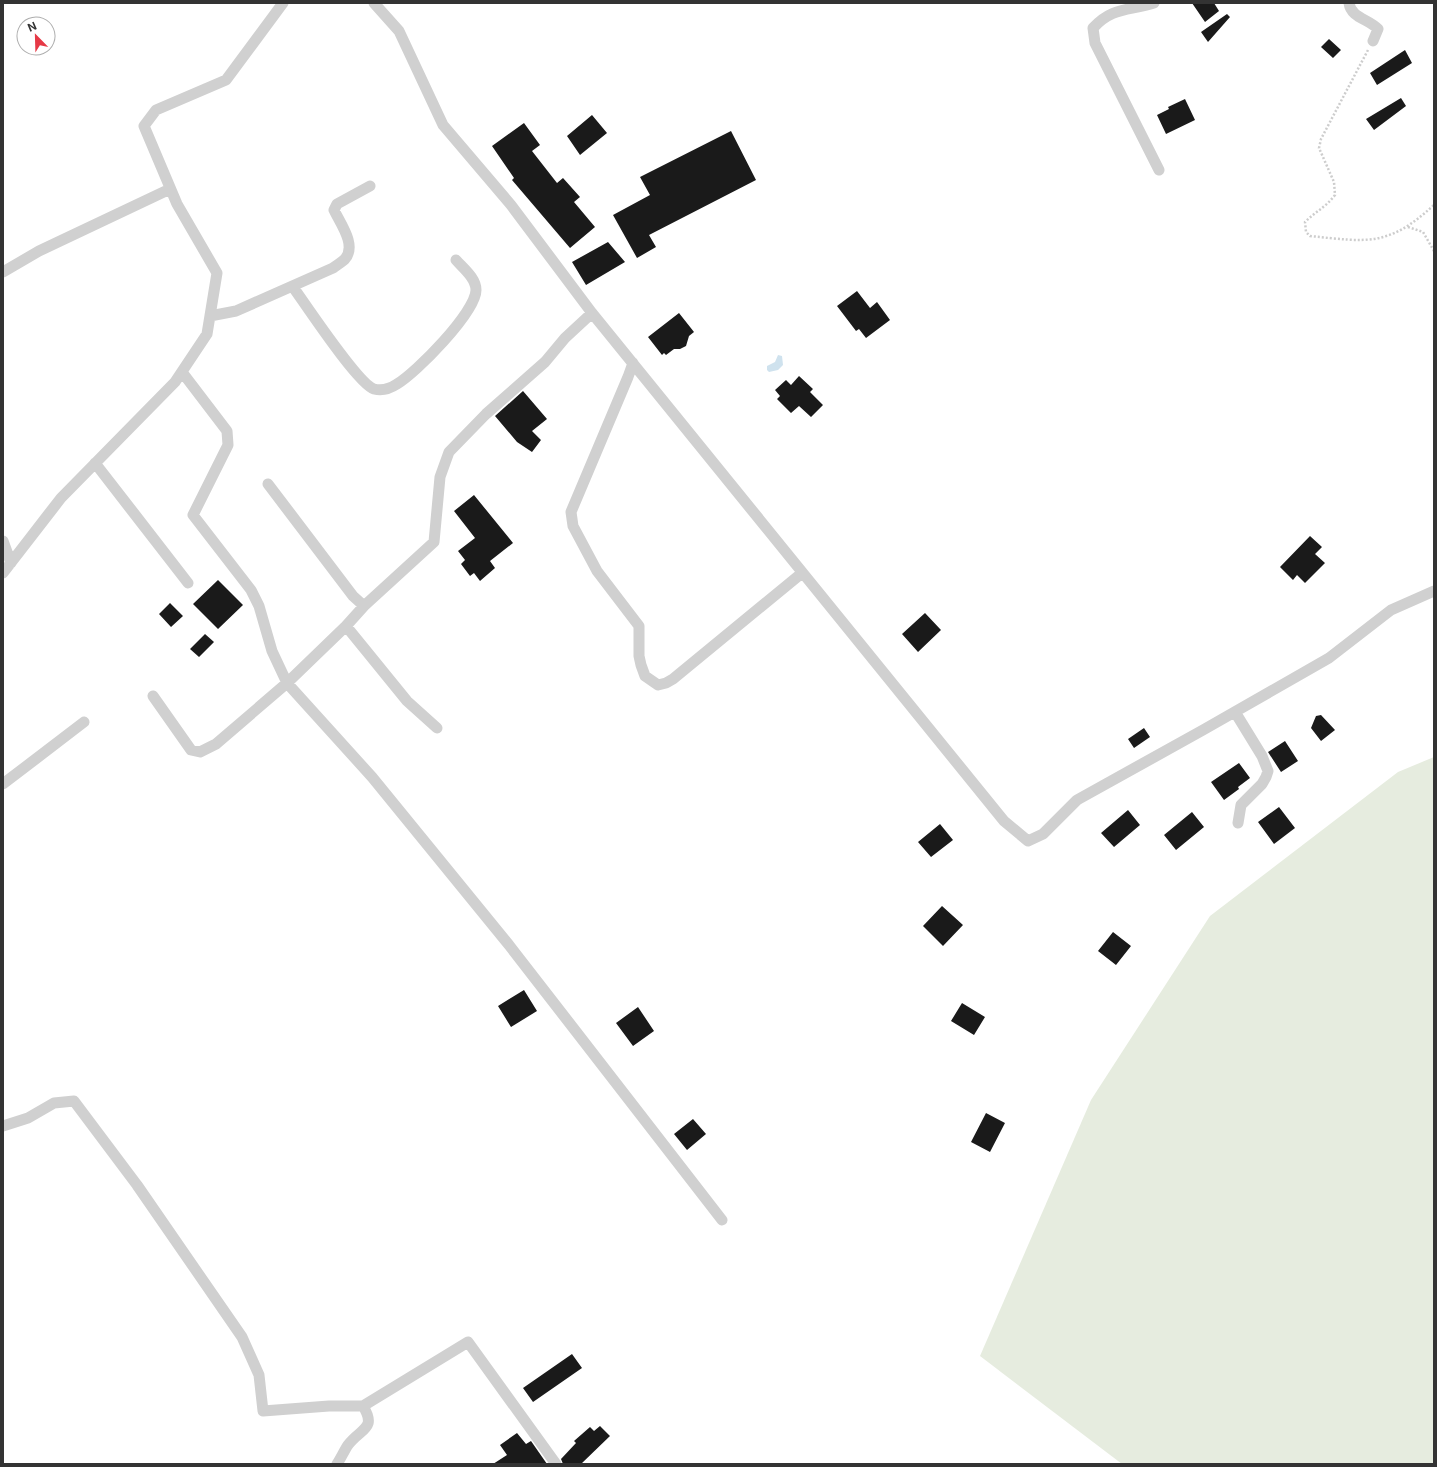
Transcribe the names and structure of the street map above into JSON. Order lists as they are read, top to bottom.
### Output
{
  "north": "top left"
}
